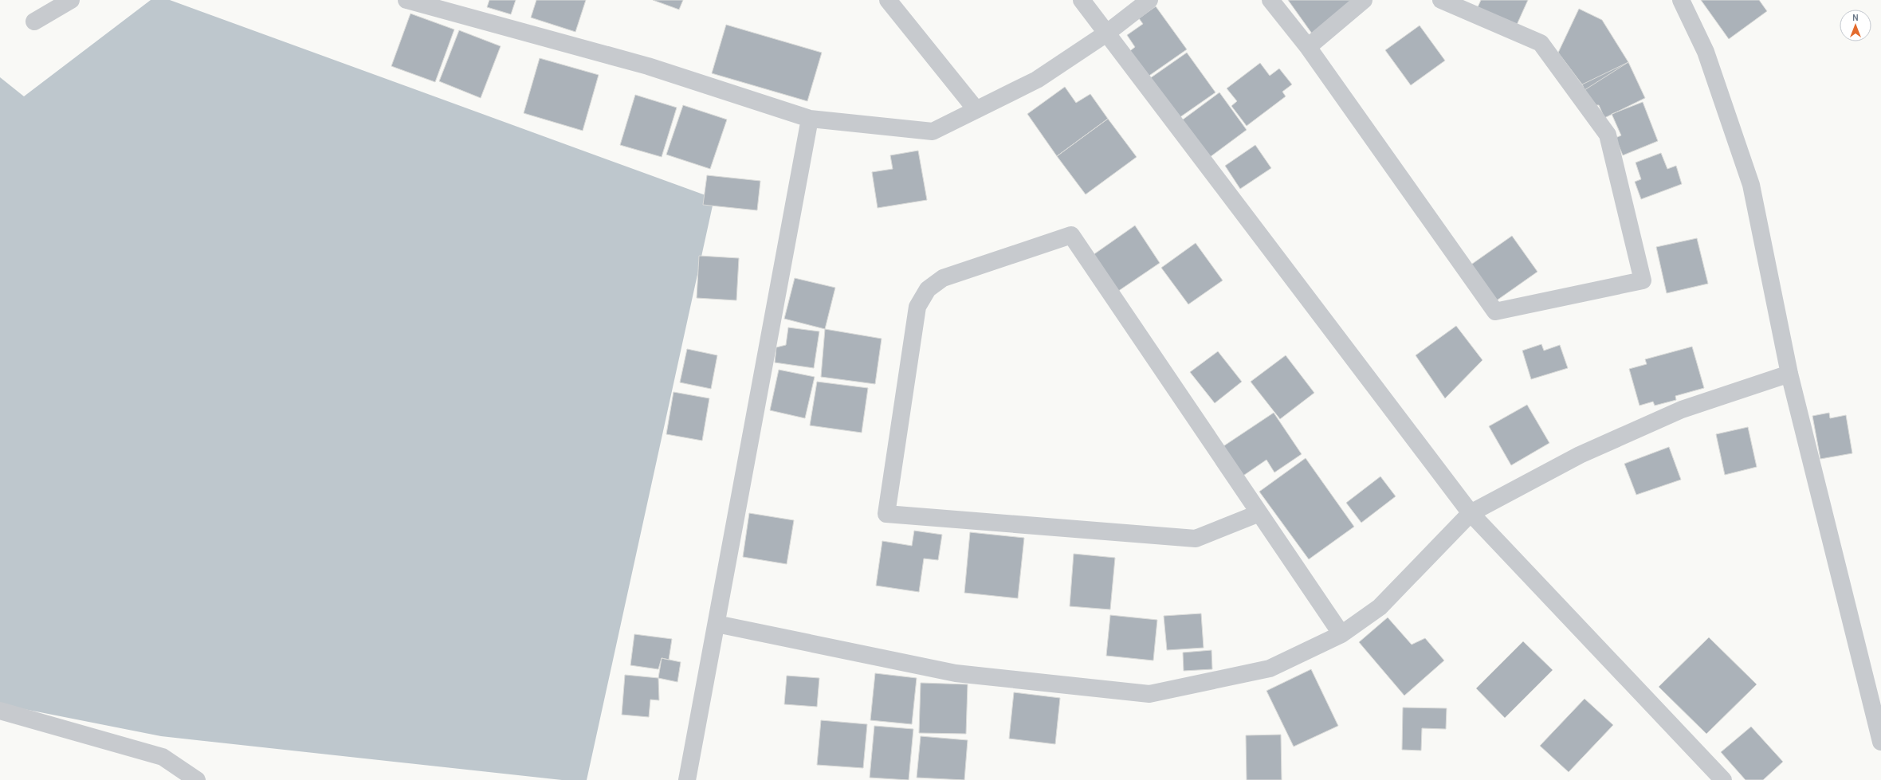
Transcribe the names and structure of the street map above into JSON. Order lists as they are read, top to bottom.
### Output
{
  "north": "top"
}
